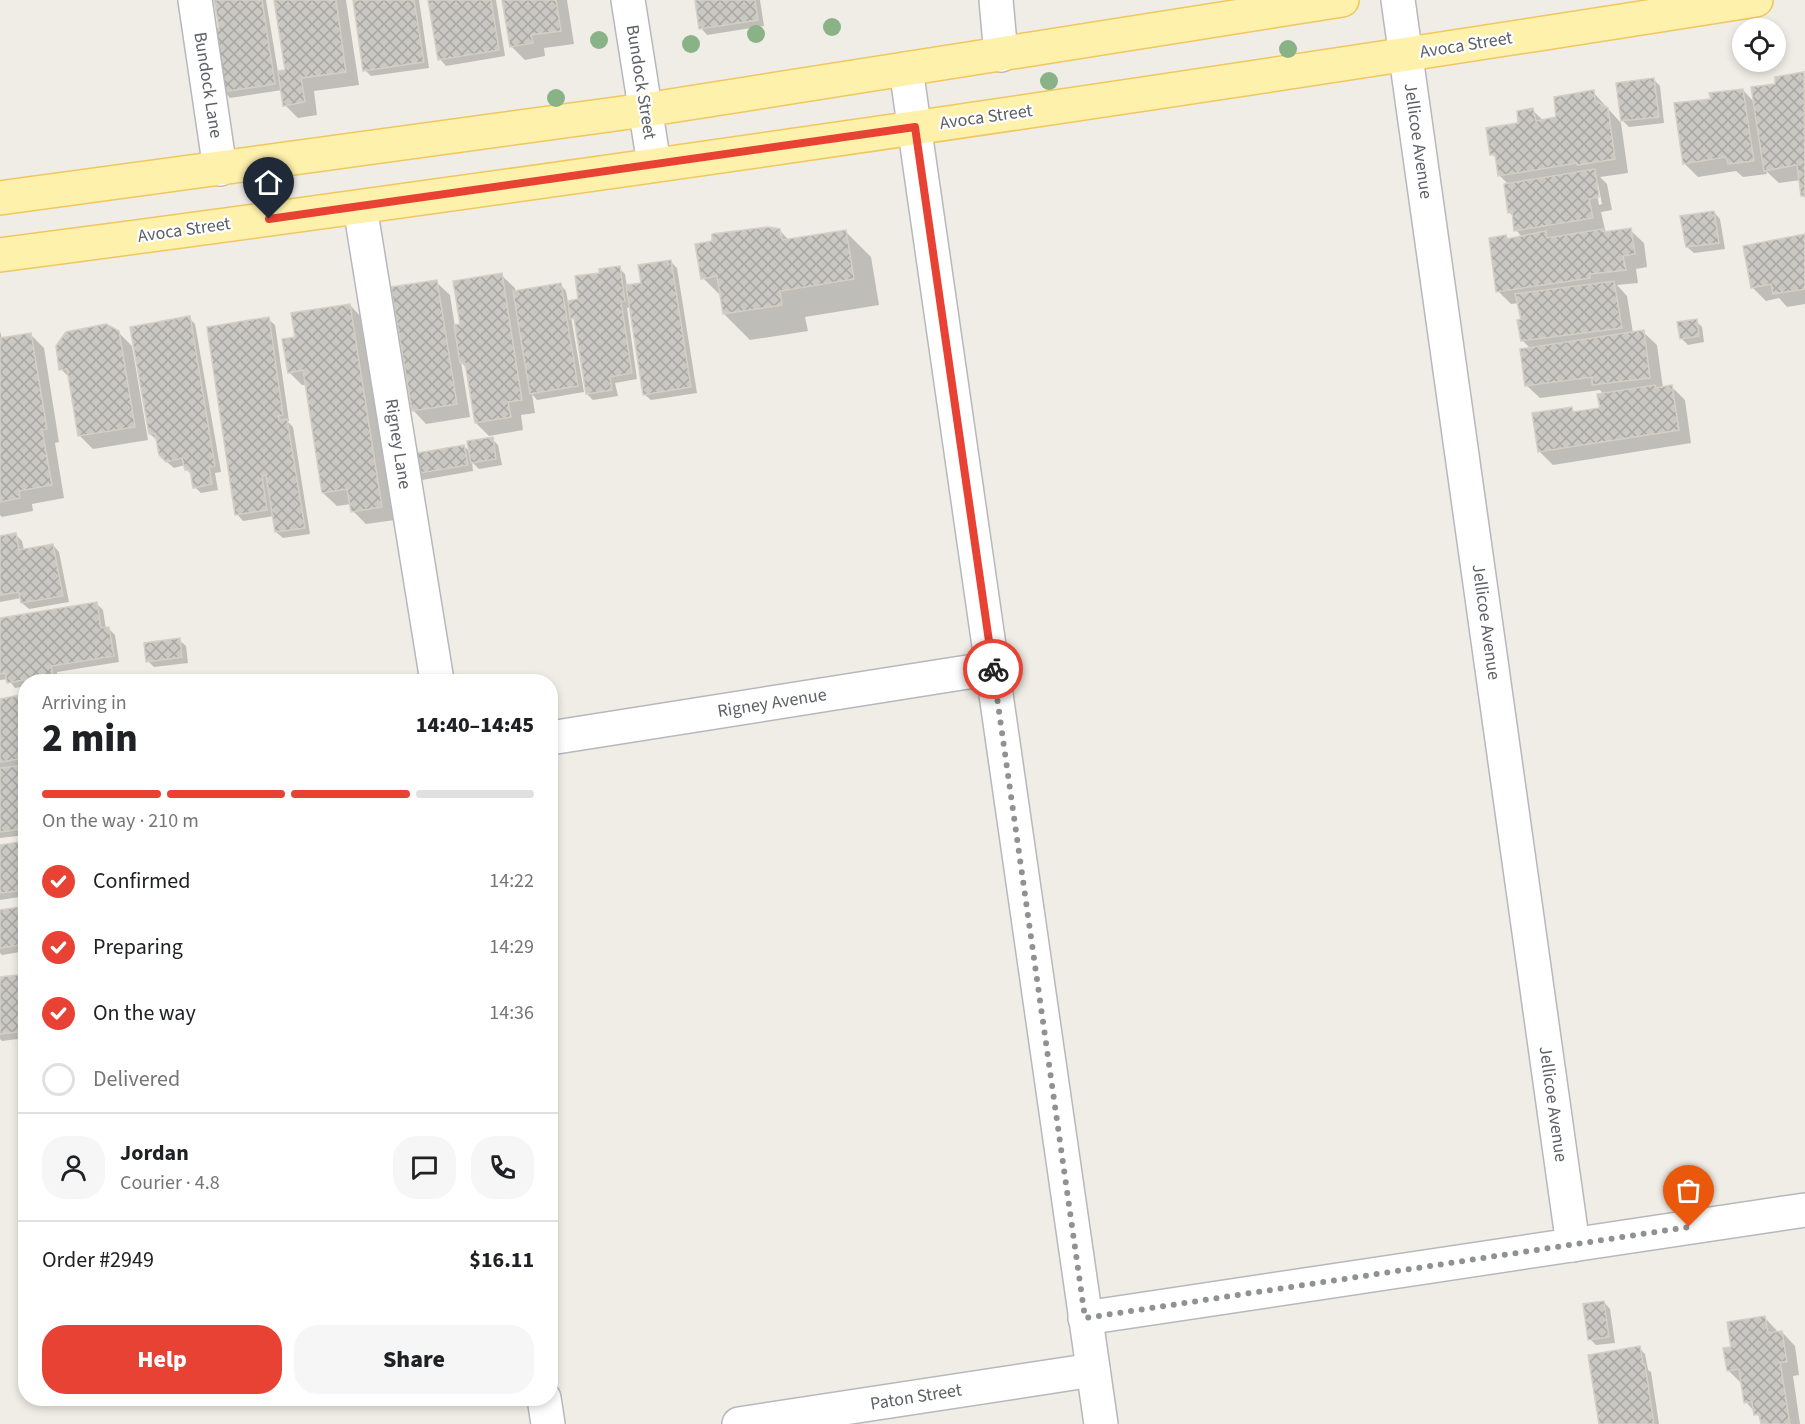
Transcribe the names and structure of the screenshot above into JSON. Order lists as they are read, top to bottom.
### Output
{
  "streets": {
    "main road": ["Avoca Street"],
    "street": [
      "Bundock Street",
      "Bundock Lane",
      "Jellicoe Avenue",
      "Rigney Lane",
      "Rigney Avenue",
      "Paton Street"
    ]
  },
  "crossings": [
    ["Avoca Street", "Bundock Street"],
    ["Avoca Street", "Jellicoe Avenue"],
    ["Avoca Street", "Rigney Lane"]
  ],
  "page": {
    "heading": ["2 min", "Arriving in", "14:40–14:45"],
    "panel": [
      "Jordan",
      "Courier · 4.8",
      "Order #2949",
      "$16.11"
    ],
    "bar": "On the way · 210 m",
    "list": [
      ["Confirmed", "14:22"],
      ["Preparing", "14:29"],
      ["On the way", "14:36"],
      "Delivered"
    ],
    "buttons": ["Help", "Share"]
  }
}
